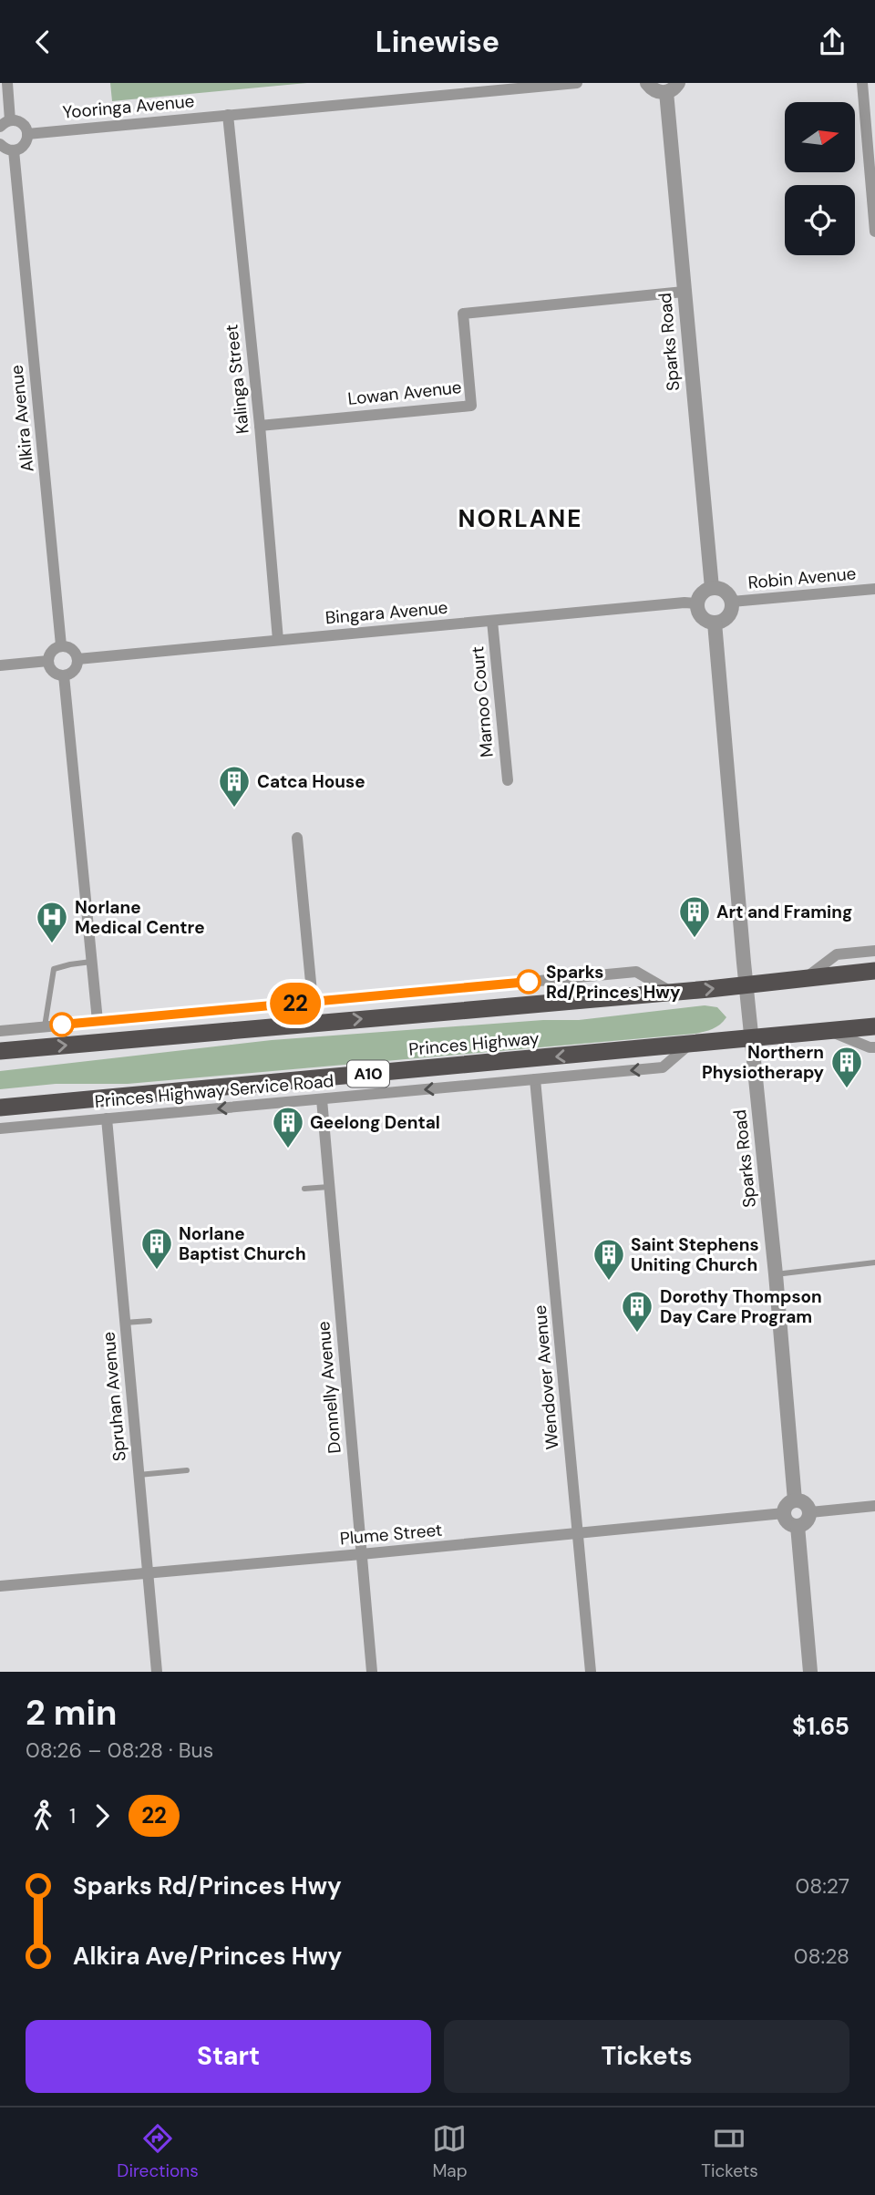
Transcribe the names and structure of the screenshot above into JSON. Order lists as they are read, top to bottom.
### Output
{
  "streets": {
    "highway": ["Princes Highway", "A10"],
    "street": [
      "Yooringa Avenue",
      "Sparks Road",
      "Kalinga Street",
      "Lowan Avenue",
      "Alkira Avenue",
      "Robin Avenue",
      "Bingara Avenue",
      "Marnoo Court",
      "Princes Highway Service Road",
      "Wendover Avenue",
      "Donnelly Avenue",
      "Spruhan Avenue",
      "Plume Street"
    ]
  },
  "crossings": [
    ["Yooringa Avenue", "Kalinga Street"],
    ["Sparks Road", "Lowan Avenue"],
    ["Sparks Road", "Robin Avenue"],
    ["Sparks Road", "Bingara Avenue"],
    ["Sparks Road", "Princes Highway"],
    ["Sparks Road", "Plume Street"],
    ["Kalinga Street", "Lowan Avenue"],
    ["Kalinga Street", "Bingara Avenue"],
    ["Alkira Avenue", "Bingara Avenue"],
    ["Robin Avenue", "Bingara Avenue"],
    ["Bingara Avenue", "Marnoo Court"],
    ["Princes Highway", "Princes Highway Service Road"],
    ["Princes Highway Service Road", "Wendover Avenue"],
    ["Princes Highway Service Road", "Donnelly Avenue"],
    ["Princes Highway Service Road", "Spruhan Avenue"],
    ["Wendover Avenue", "Plume Street"],
    ["Donnelly Avenue", "Plume Street"],
    ["Spruhan Avenue", "Plume Street"]
  ],
  "districts": ["NORLANE"],
  "places": {
    "building": [
      "Catca House",
      "Art and Framing",
      "Northern Physiotherapy",
      "Geelong Dental",
      "Norlane Baptist Church",
      "Saint Stephens Uniting Church",
      "Dorothy Thompson Day Care Program"
    ],
    "hospital": ["Norlane Medical Centre"],
    "other": ["Sparks Rd/Princes Hwy"]
  },
  "lines": ["bus line 22"],
  "north": "right",
  "page": {
    "header": "Linewise",
    "on_map": "22",
    "heading": ["2 min", "08:26 – 08:28 · Bus", "$1.65"],
    "legs": ["1", "22"],
    "list": [
      {
        "name": "Sparks Rd/Princes Hwy",
        "value": "08:27"
      },
      {
        "name": "Alkira Ave/Princes Hwy",
        "value": "08:28"
      }
    ],
    "buttons": ["Start", "Tickets"],
    "tabs": ["Directions", "Map", "Tickets"]
  }
}
